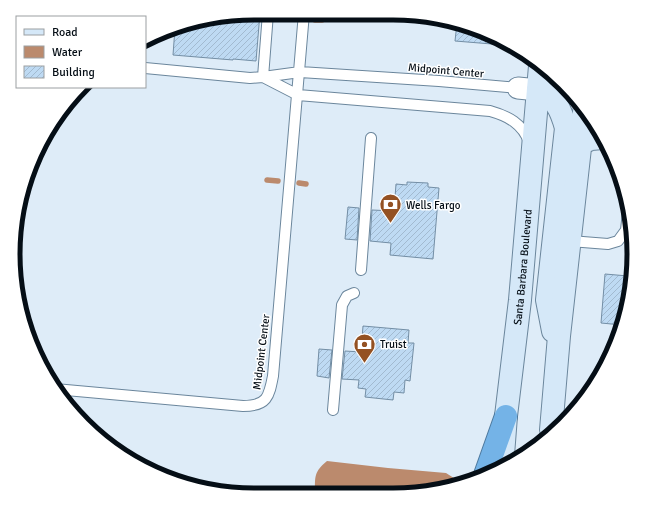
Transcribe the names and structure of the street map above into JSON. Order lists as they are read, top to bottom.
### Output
{
  "streets": {
    "main road": ["Santa Barbara Boulevard"],
    "lane": ["Midpoint Center"]
  },
  "crossings": [
    ["Midpoint Center", "Santa Barbara Boulevard"]
  ],
  "places": {
    "bank": ["Wells Fargo", "Truist"]
  },
  "legend": ["Road", "Water", "Building"]
}
